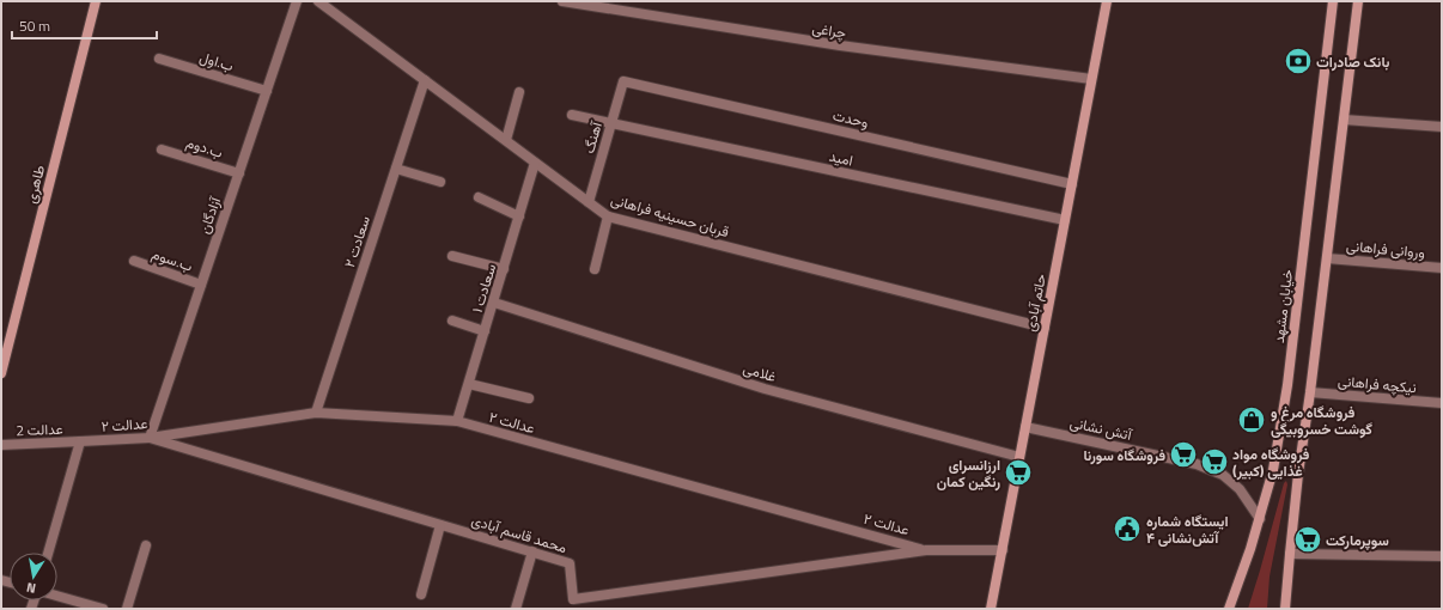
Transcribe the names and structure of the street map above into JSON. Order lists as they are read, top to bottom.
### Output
{
  "streets": {
    "main road": ["طاهری", "حاتم آبادی", "خیابان مشهد"],
    "street": [
      "چراغی",
      "ب.اول",
      "وحدت",
      "آهنگ",
      "ب.دوم",
      "امید",
      "آزادگان",
      "قربان حسینیه فراهانی",
      "سعادت ۲",
      "وروانی فراهانی",
      "ب.سوم",
      "سعادت ۱",
      "غلامی",
      "نیکچه فراهانی",
      "عدالت ۲",
      "آتش نشانی",
      "عدالت 2",
      "محمد قاسم آبادی"
    ]
  },
  "crossings": [
    ["چراغی", "حاتم آبادی"],
    ["ب.اول", "آزادگان"],
    ["وحدت", "آهنگ"],
    ["وحدت", "حاتم آبادی"],
    ["آهنگ", "امید"],
    ["آهنگ", "قربان حسینیه فراهانی"],
    ["ب.دوم", "آزادگان"],
    ["امید", "حاتم آبادی"],
    ["آزادگان", "ب.سوم"],
    ["آزادگان", "عدالت ۲"],
    ["آزادگان", "محمد قاسم آبادی"],
    ["قربان حسینیه فراهانی", "سعادت ۲"],
    ["قربان حسینیه فراهانی", "سعادت ۱"],
    ["قربان حسینیه فراهانی", "حاتم آبادی"],
    ["سعادت ۲", "عدالت ۲"],
    ["سعادت ۱", "غلامی"],
    ["سعادت ۱", "عدالت ۲"],
    ["حاتم آبادی", "غلامی"],
    ["حاتم آبادی", "آتش نشانی"],
    ["حاتم آبادی", "محمد قاسم آبادی"],
    ["خیابان مشهد", "آتش نشانی"],
    ["عدالت ۲", "عدالت 2"],
    ["عدالت ۲", "محمد قاسم آبادی"]
  ],
  "places": {
    "bank": ["بانک صادرات"],
    "shop": ["فروشگاه مرغ و گوشت خسروبیگی"],
    "supermarket": [
      "فروشگاه سورنا",
      "فروشگاه مواد غذایی (کبیر)",
      "ارزانسرای رنگین کمان",
      "سوپرمارکت"
    ],
    "public building": ["ایستگاه شماره ۴ آتش‌نشانی"]
  },
  "scale_bar": "50 m",
  "north": "bottom"
}
